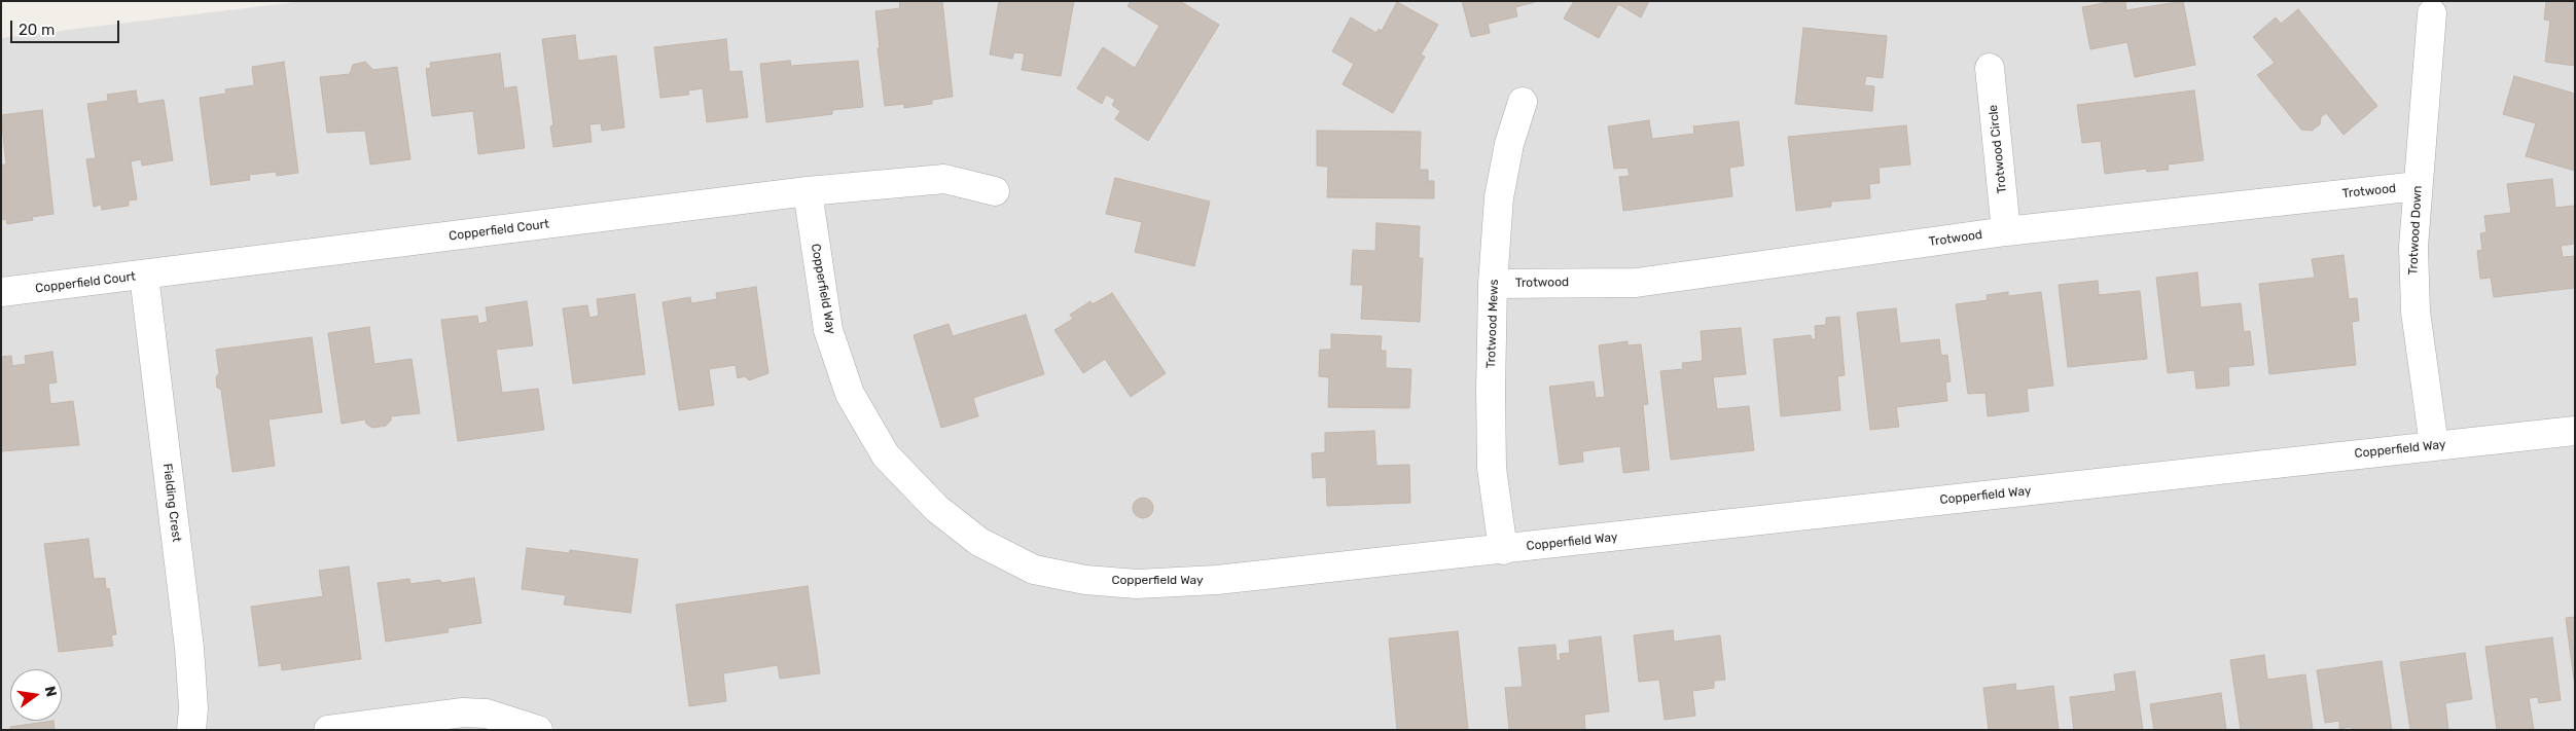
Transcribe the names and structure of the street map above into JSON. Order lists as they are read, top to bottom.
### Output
{
  "streets": {
    "street": [
      "Trotwood Circle",
      "Trotwood",
      "Copperfield Court",
      "Trotwood Down",
      "Copperfield Way",
      "Trotwood Mews",
      "Fielding Crest"
    ]
  },
  "crossings": [
    ["Trotwood Circle", "Trotwood"],
    ["Trotwood", "Trotwood Down"],
    ["Trotwood", "Trotwood Mews"],
    ["Copperfield Court", "Copperfield Way"],
    ["Copperfield Court", "Fielding Crest"],
    ["Trotwood Down", "Copperfield Way"],
    ["Copperfield Way", "Trotwood Mews"]
  ],
  "scale_bar": "20 m",
  "north": "right"
}
